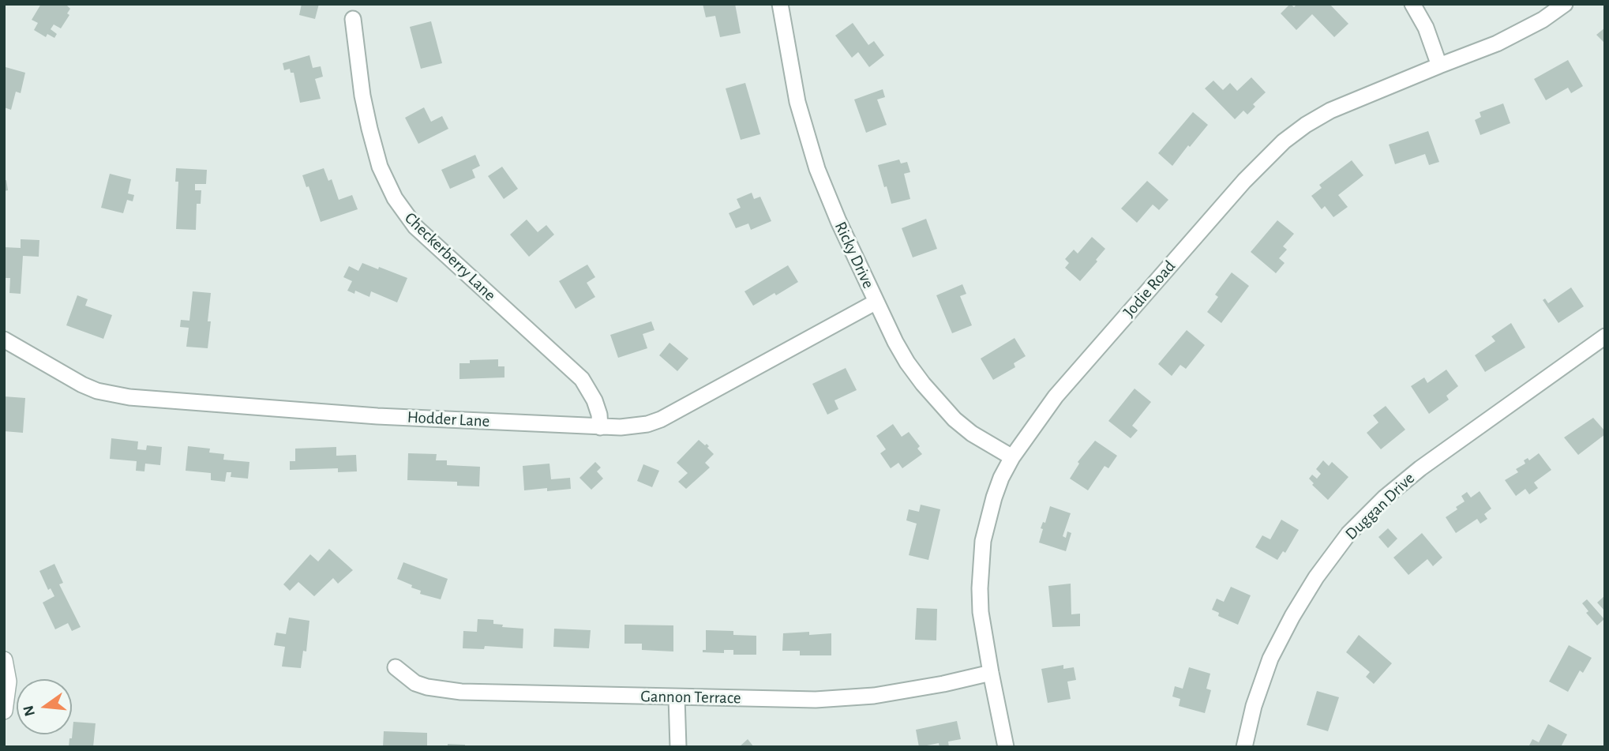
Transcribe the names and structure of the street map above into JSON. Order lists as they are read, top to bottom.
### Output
{
  "streets": {
    "street": [
      "Ricky Drive",
      "Checkerberry Lane",
      "Jodie Road",
      "Hodder Lane",
      "Duggan Drive",
      "Gannon Terrace"
    ]
  },
  "crossings": [
    ["Ricky Drive", "Jodie Road"],
    ["Ricky Drive", "Hodder Lane"],
    ["Checkerberry Lane", "Hodder Lane"],
    ["Jodie Road", "Gannon Terrace"]
  ],
  "north": "left"
}
